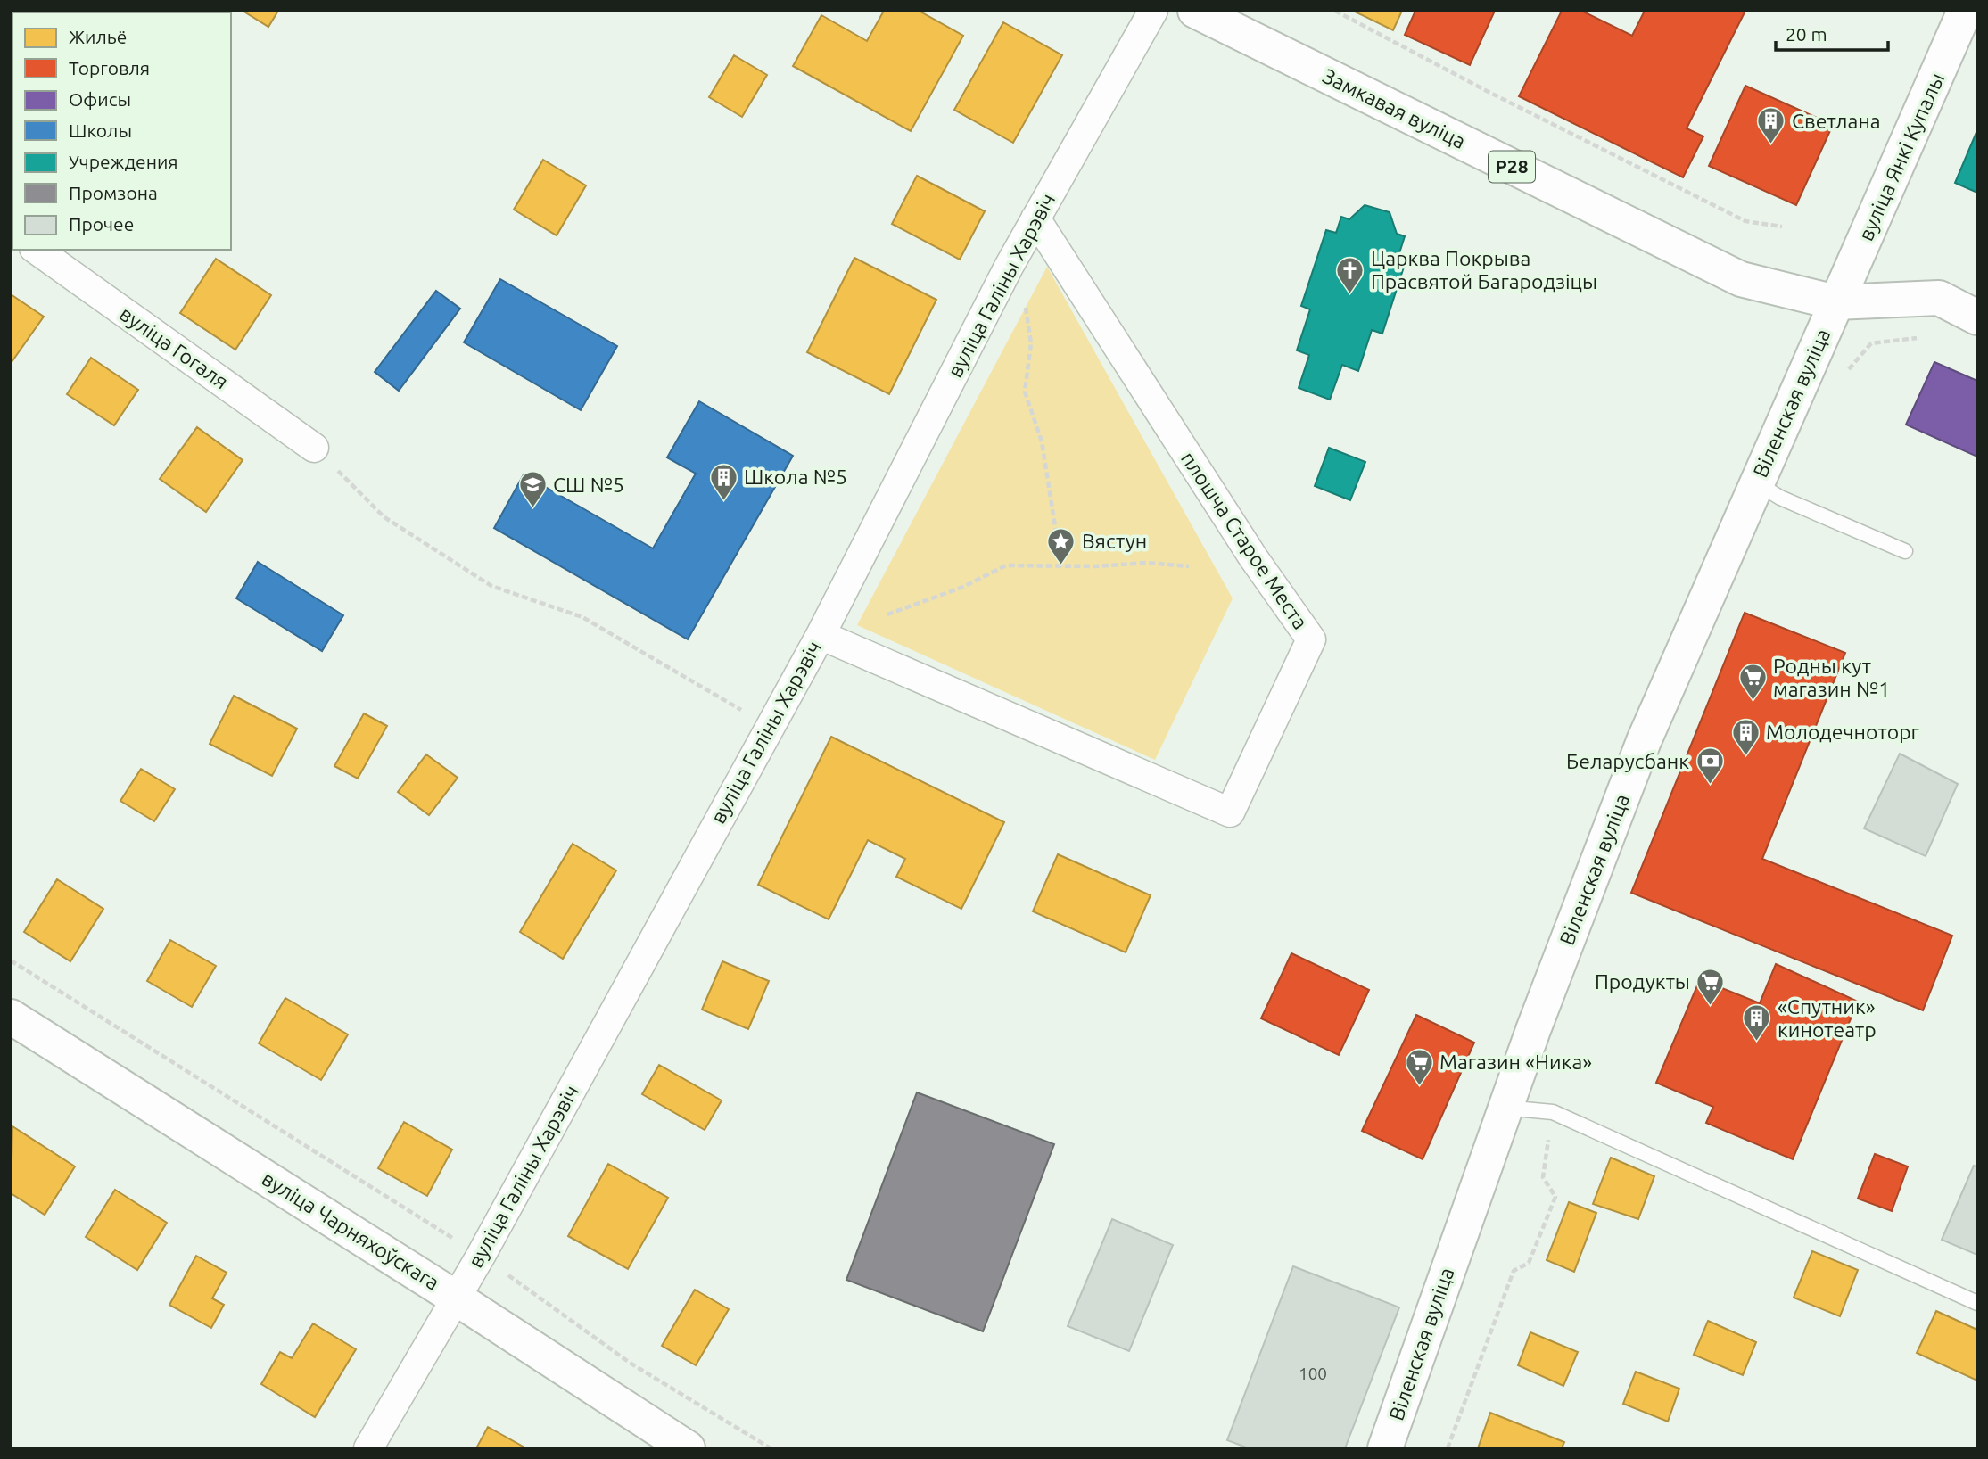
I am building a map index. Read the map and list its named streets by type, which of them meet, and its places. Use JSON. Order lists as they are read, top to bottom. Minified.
{"streets":{"main road":["Замкавая вуліца","вуліца Янкі Купалы","Р28","Віленская вуліца","вуліца Чарняхоўскага"],"street":["вуліца Галіны Харэвіч","вуліца Гогаля","плошча Старое Места"]},"crossings":[["Замкавая вуліца","вуліца Янкі Купалы"],["Замкавая вуліца","Віленская вуліца"],["вуліца Янкі Купалы","Віленская вуліца"],["вуліца Галіны Харэвіч","плошча Старое Места"],["вуліца Галіны Харэвіч","вуліца Чарняхоўскага"]],"places":{"building":["Светлана","Школа №5","Молодечноторг","«Спутник» кинотеатр"],"church":["Царква Покрыва Прасвятой Багародзіцы"],"school or university":["СШ №5"],"place":["Вястун"],"supermarket":["Родны кут магазин №1","Продукты","Магазин «Ника»"],"bank":["Беларусбанк"]},"house_numbers":["100"],"legend":["Жильё","Торговля","Офисы","Школы","Учреждения","Промзона","Прочее"],"scale_bar":"20 m"}
